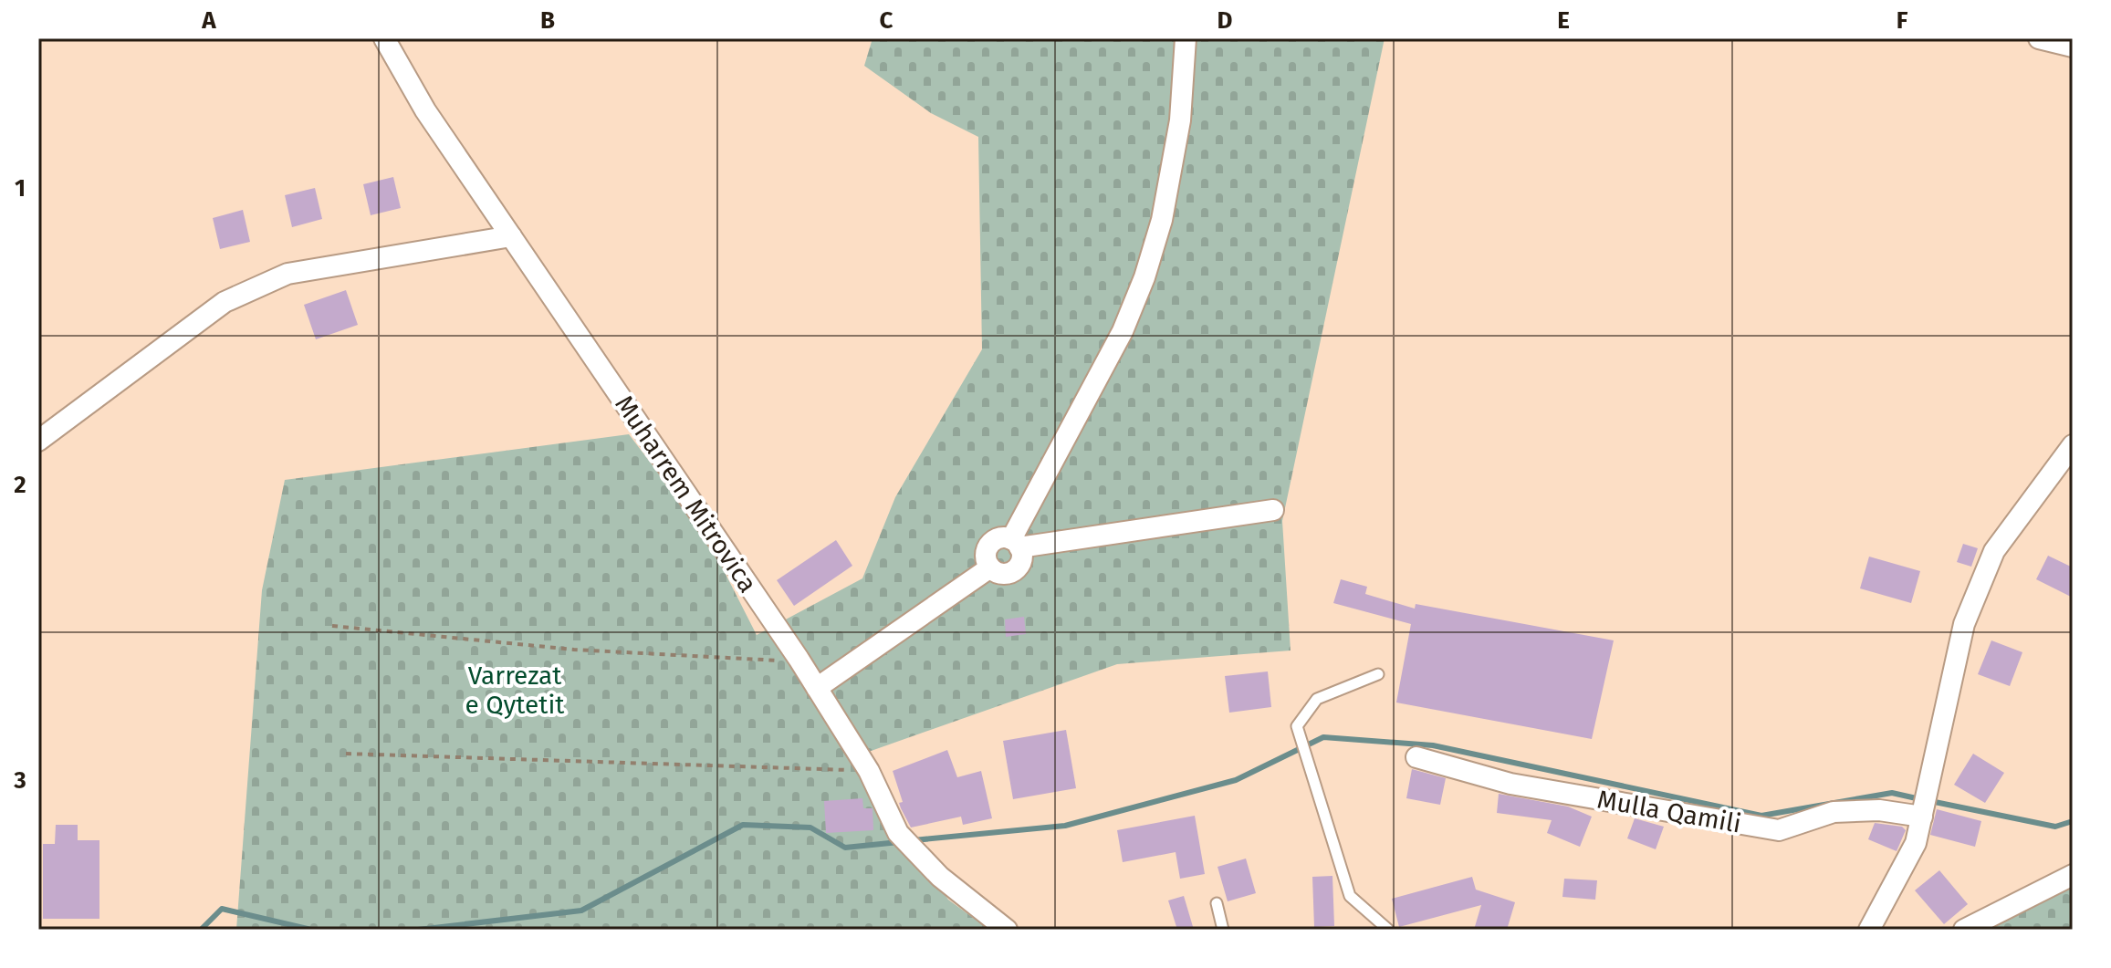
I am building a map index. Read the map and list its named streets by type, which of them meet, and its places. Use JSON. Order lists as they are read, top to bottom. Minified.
{"streets":{"street":["Muharrem Mitrovica","Mulla Qamili"]},"parks":["Varrezat e Qytetit"],"grid":{"columns":["A","B","C","D","E","F"],"rows":["1","2","3"]}}
